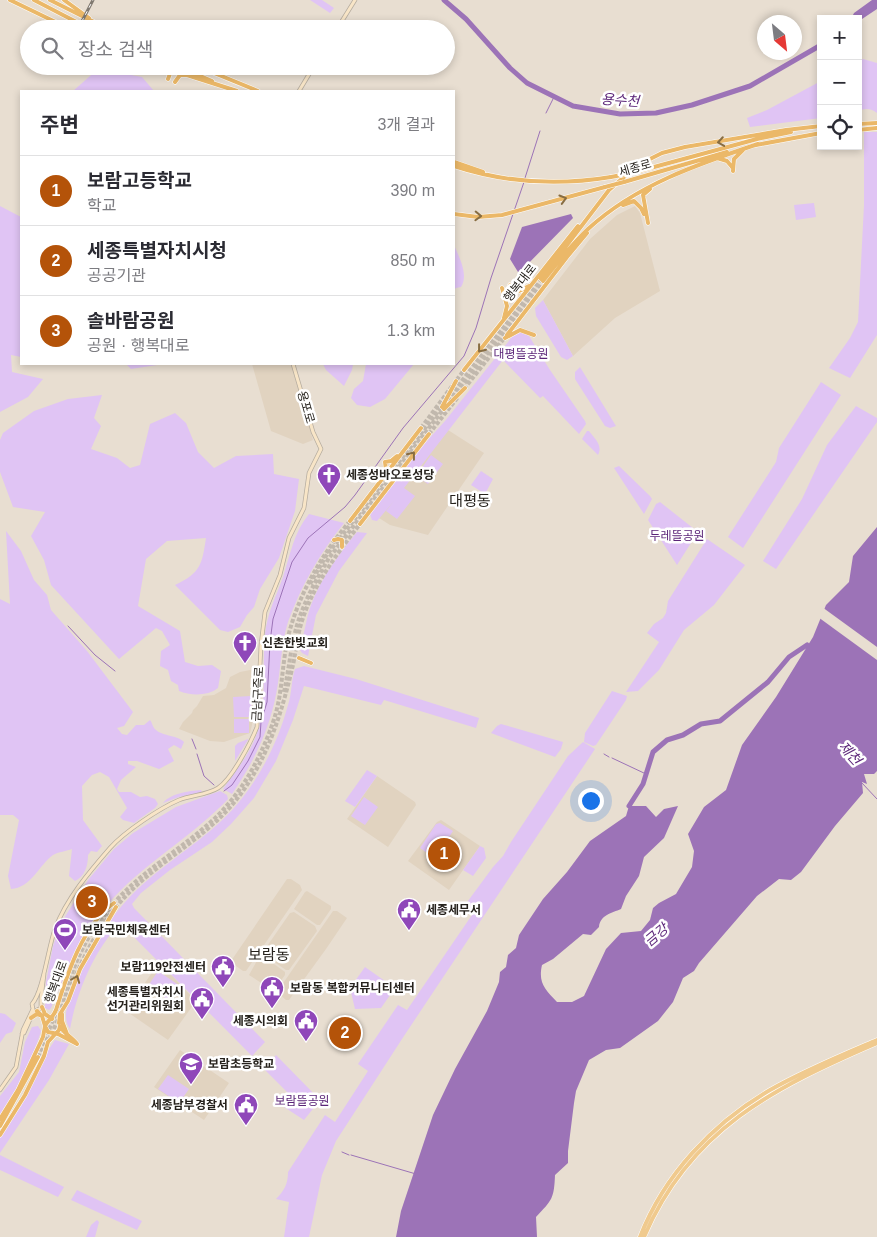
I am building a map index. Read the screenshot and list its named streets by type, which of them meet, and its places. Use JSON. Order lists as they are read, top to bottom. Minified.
{"streets":{"highway":["세종로","행복대로"],"main road":["용포로","금남구즉로"]},"crossings":[["세종로","행복대로"],["용포로","금남구즉로"]],"districts":["대평동","보람동"],"water":["용수천","제천","금강"],"parks":["대평뜰공원","두레뜰공원","보람뜰공원"],"places":{"church":["세종성바오로성당","신촌한빛교회"],"public building":["세종세무서","보람119안전센터","보람동 복합커뮤니티센터","세종특별자치시 선거관리위원회","세종시의회","세종남부경찰서"],"sports":["보람국민체육센터"],"school or university":["보람초등학교"]},"north":"bottom right","page":{"map_buttons":["+","−"],"search":"장소 검색","heading":["주변","3개 결과"],"list":[{"mark":"1","name":"보람고등학교","note":"학교","value":"390 m"},{"mark":"2","name":"세종특별자치시청","note":"공공기관","value":"850 m"},{"mark":"3","name":"솔바람공원","note":"공원 · 행복대로","value":"1.3 km"}],"pins":["1","3","2"]}}
